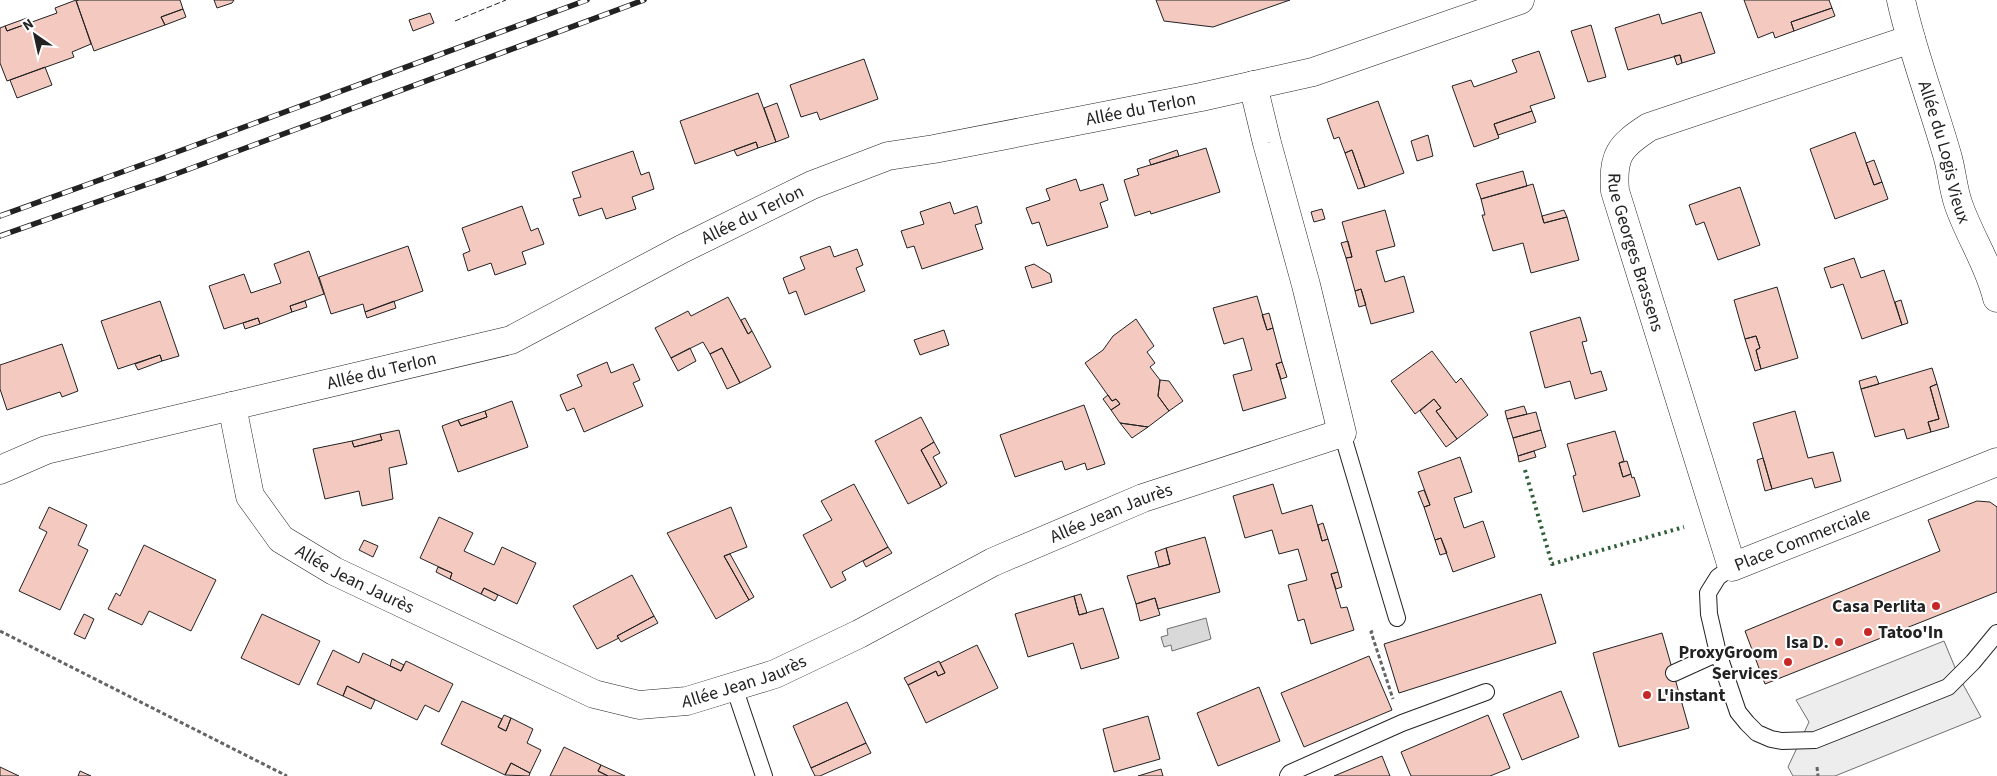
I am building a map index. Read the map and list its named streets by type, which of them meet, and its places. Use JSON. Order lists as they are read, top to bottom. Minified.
{"streets":{"street":["Allée du Terlon","Allée du Logis Vieux","Rue Georges Brassens","Allée Jean Jaurès","Place Commerciale"]},"crossings":[["Allée du Terlon","Allée Jean Jaurès"],["Allée du Logis Vieux","Rue Georges Brassens"],["Rue Georges Brassens","Place Commerciale"]],"places":["Casa Perlita","Tatoo'In","Isa D.","ProxyGroom Services","L'instant"],"north":"top left"}
